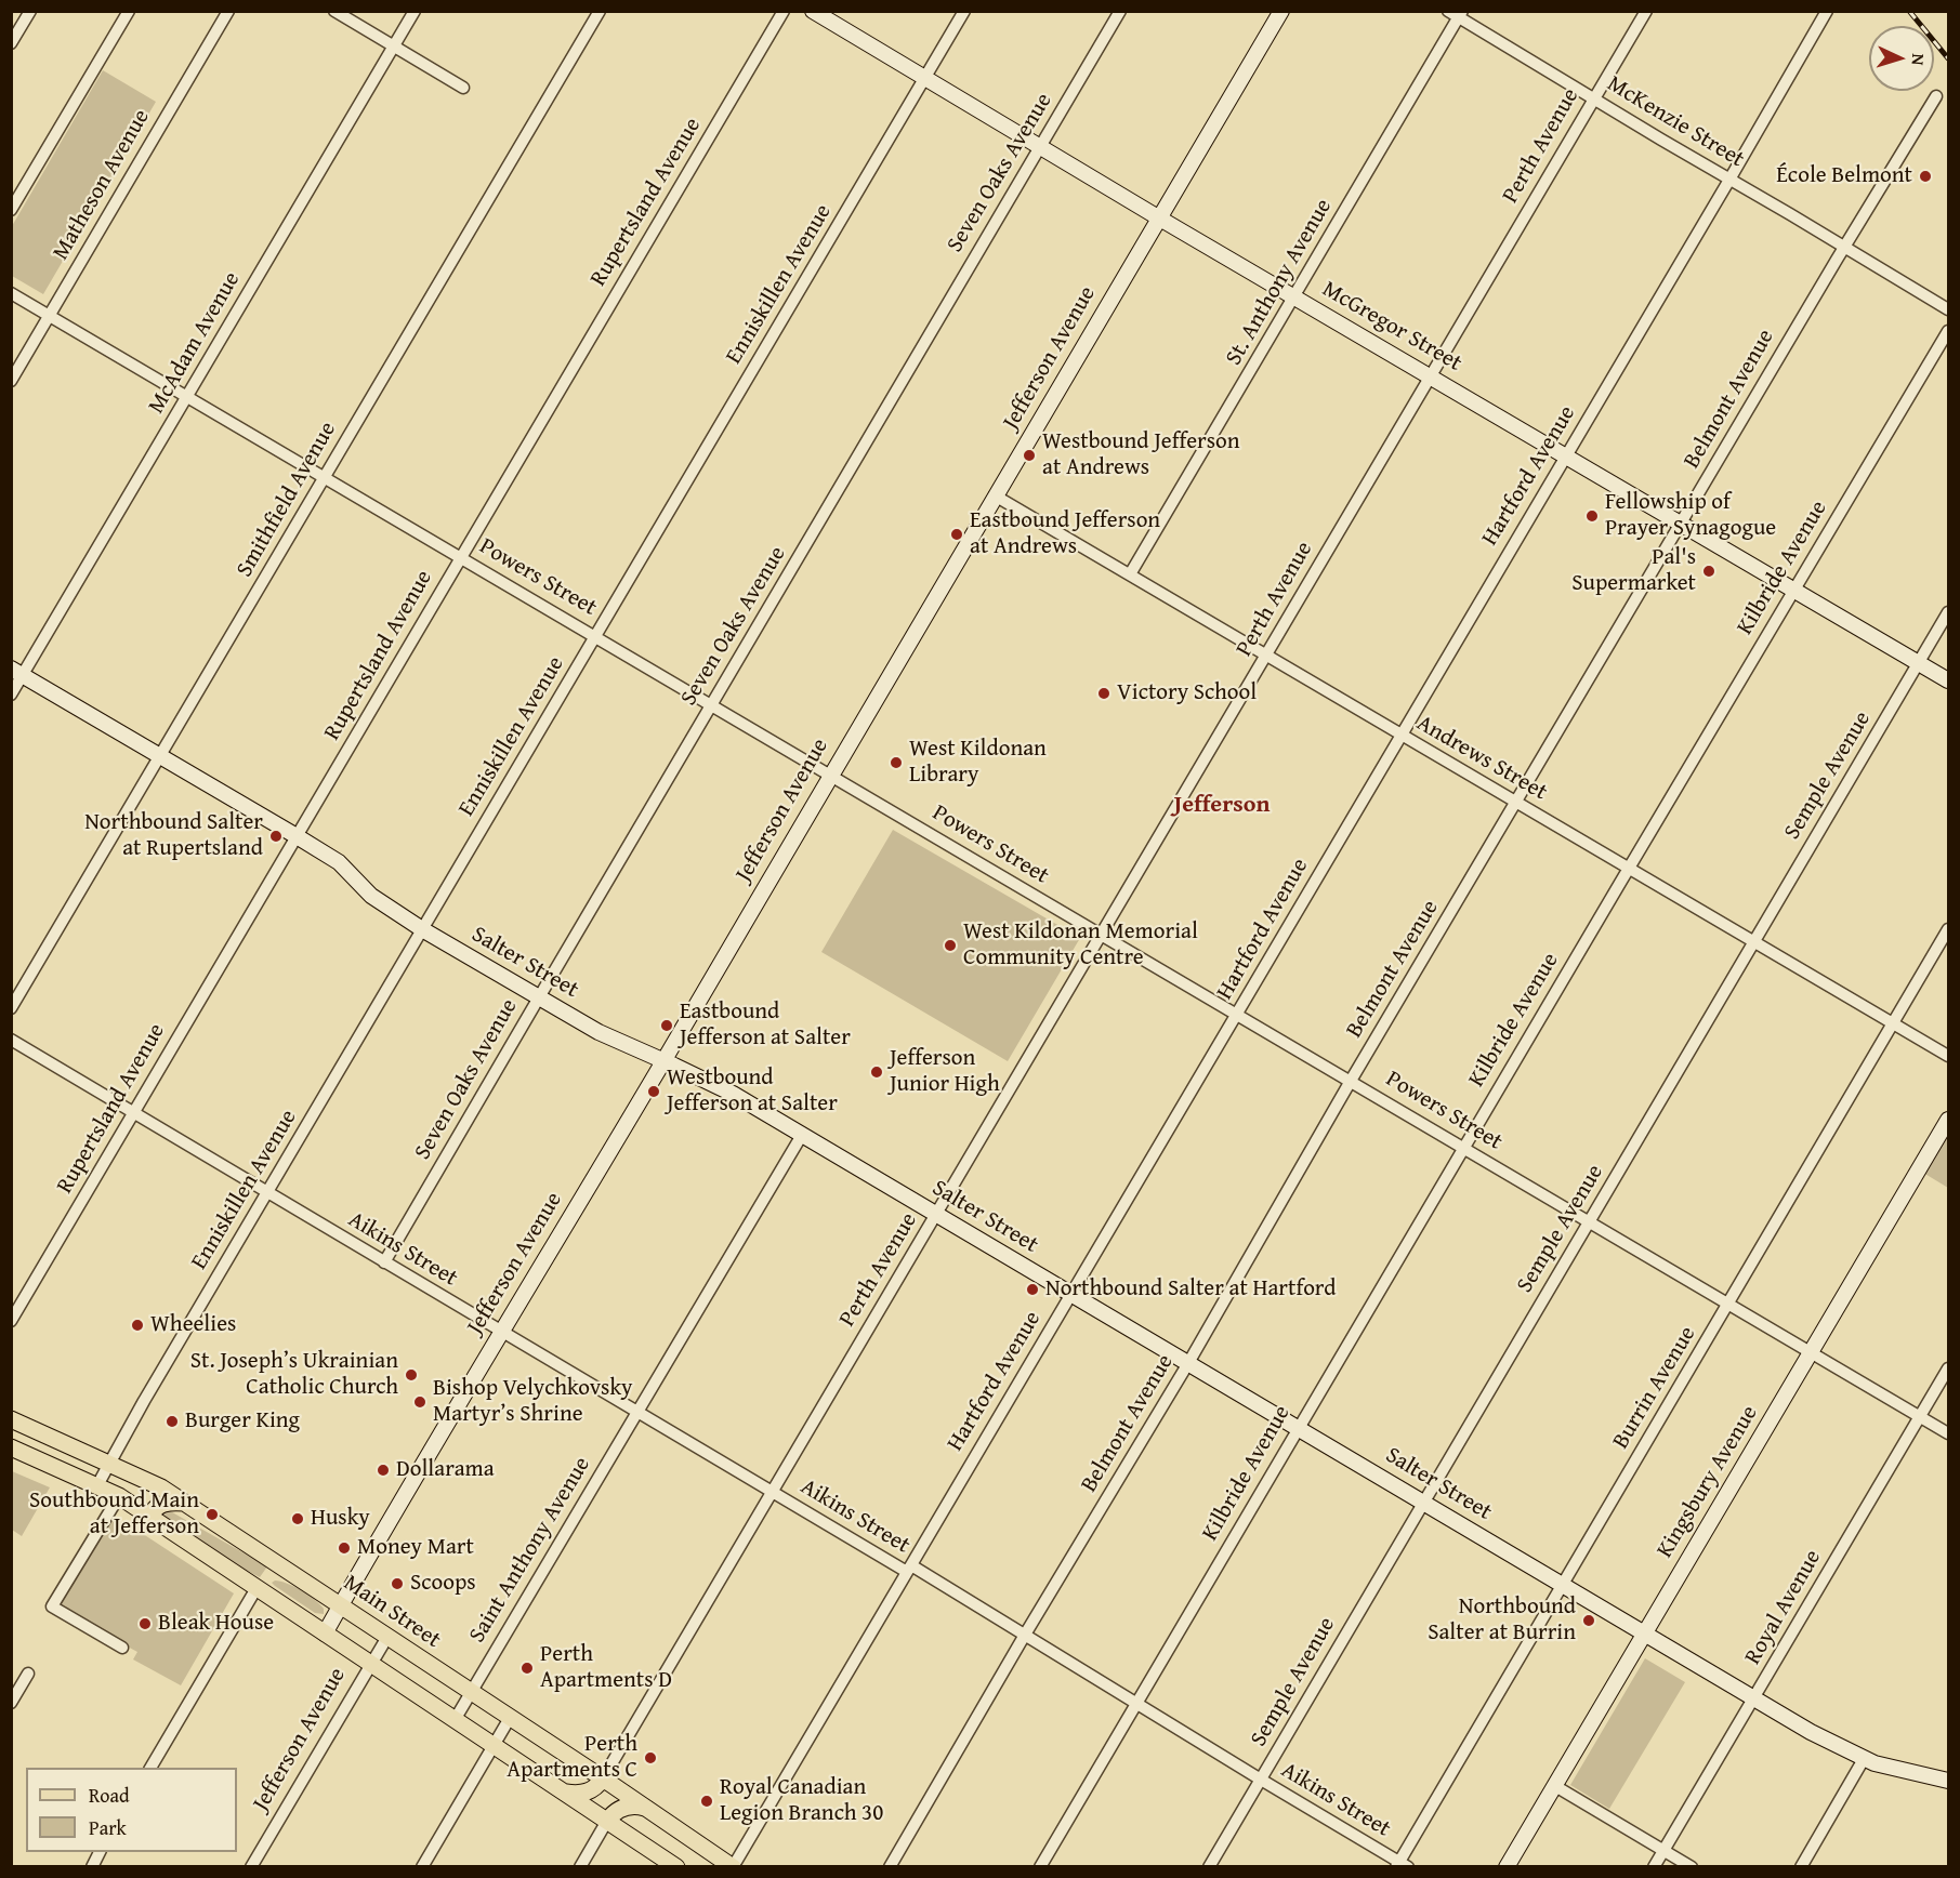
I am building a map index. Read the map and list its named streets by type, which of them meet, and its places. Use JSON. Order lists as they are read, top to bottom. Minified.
{"streets":{"main road":["McGregor Street","Jefferson Avenue","Salter Street","Kingsbury Avenue","Main Street"],"street":["McKenzie Street","Perth Avenue","Seven Oaks Avenue","Matheson Avenue","Rupertsland Avenue","St. Anthony Avenue","Enniskillen Avenue","McAdam Avenue","Belmont Avenue","Hartford Avenue","Smithfield Avenue","Kilbride Avenue","Powers Street","Andrews Street","Semple Avenue","Aikins Street","Burrin Avenue","Saint Anthony Avenue","Royal Avenue"]},"crossings":[["McKenzie Street","Perth Avenue"],["McKenzie Street","St. Anthony Avenue"],["McKenzie Street","Belmont Avenue"],["McKenzie Street","Hartford Avenue"],["Perth Avenue","McGregor Street"],["Perth Avenue","Powers Street"],["Perth Avenue","Andrews Street"],["Perth Avenue","Salter Street"],["Perth Avenue","Aikins Street"],["Perth Avenue","Main Street"],["Seven Oaks Avenue","McGregor Street"],["Seven Oaks Avenue","Powers Street"],["Seven Oaks Avenue","Salter Street"],["Seven Oaks Avenue","Aikins Street"],["Matheson Avenue","Powers Street"],["Rupertsland Avenue","Powers Street"],["Rupertsland Avenue","Salter Street"],["Rupertsland Avenue","Aikins Street"],["St. Anthony Avenue","McGregor Street"],["St. Anthony Avenue","Andrews Street"],["Enniskillen Avenue","McGregor Street"],["Enniskillen Avenue","Powers Street"],["Enniskillen Avenue","Salter Street"],["Enniskillen Avenue","Aikins Street"],["Enniskillen Avenue","Main Street"],["McGregor Street","Jefferson Avenue"],["McGregor Street","Belmont Avenue"],["McGregor Street","Hartford Avenue"],["McGregor Street","Kilbride Avenue"],["McGregor Street","Semple Avenue"],["McAdam Avenue","Powers Street"],["McAdam Avenue","Salter Street"],["Jefferson Avenue","Powers Street"],["Jefferson Avenue","Andrews Street"],["Jefferson Avenue","Salter Street"],["Jefferson Avenue","Aikins Street"],["Jefferson Avenue","Main Street"],["Belmont Avenue","Powers Street"],["Belmont Avenue","Andrews Street"],["Belmont Avenue","Salter Street"],["Belmont Avenue","Aikins Street"],["Hartford Avenue","Powers Street"],["Hartford Avenue","Andrews Street"],["Hartford Avenue","Salter Street"],["Hartford Avenue","Aikins Street"],["Hartford Avenue","Main Street"],["Smithfield Avenue","Powers Street"],["Smithfield Avenue","Salter Street"],["Kilbride Avenue","Powers Street"],["Kilbride Avenue","Andrews Street"],["Kilbride Avenue","Salter Street"],["Kilbride Avenue","Aikins Street"],["Powers Street","Semple Avenue"],["Powers Street","Burrin Avenue"],["Powers Street","Kingsbury Avenue"],["Powers Street","Royal Avenue"],["Andrews Street","Semple Avenue"],["Andrews Street","Burrin Avenue"],["Semple Avenue","Salter Street"],["Semple Avenue","Aikins Street"],["Salter Street","Burrin Avenue"],["Salter Street","Kingsbury Avenue"],["Salter Street","Saint Anthony Avenue"],["Salter Street","Royal Avenue"],["Aikins Street","Burrin Avenue"],["Aikins Street","Saint Anthony Avenue"],["Saint Anthony Avenue","Main Street"]],"districts":["Jefferson"],"places":["École Belmont","Westbound Jefferson at Andrews","Fellowship of Prayer Synagogue","Eastbound Jefferson at Andrews","Pal's Supermarket","Victory School","West Kildonan Library","Northbound Salter at Rupertsland","West Kildonan Memorial Community Centre","Eastbound Jefferson at Salter","Jefferson Junior High","Westbound Jefferson at Salter","Northbound Salter at Hartford","Wheelies","St. Joseph’s Ukrainian Catholic Church","Bishop Velychkovsky Martyr’s Shrine","Burger King","Dollarama","Southbound Main at Jefferson","Husky","Money Mart","Scoops","Northbound Salter at Burrin","Bleak House","Perth Apartments D","Perth Apartments C","Royal Canadian Legion Branch 30"],"legend":["Road","Park"],"north":"right"}
